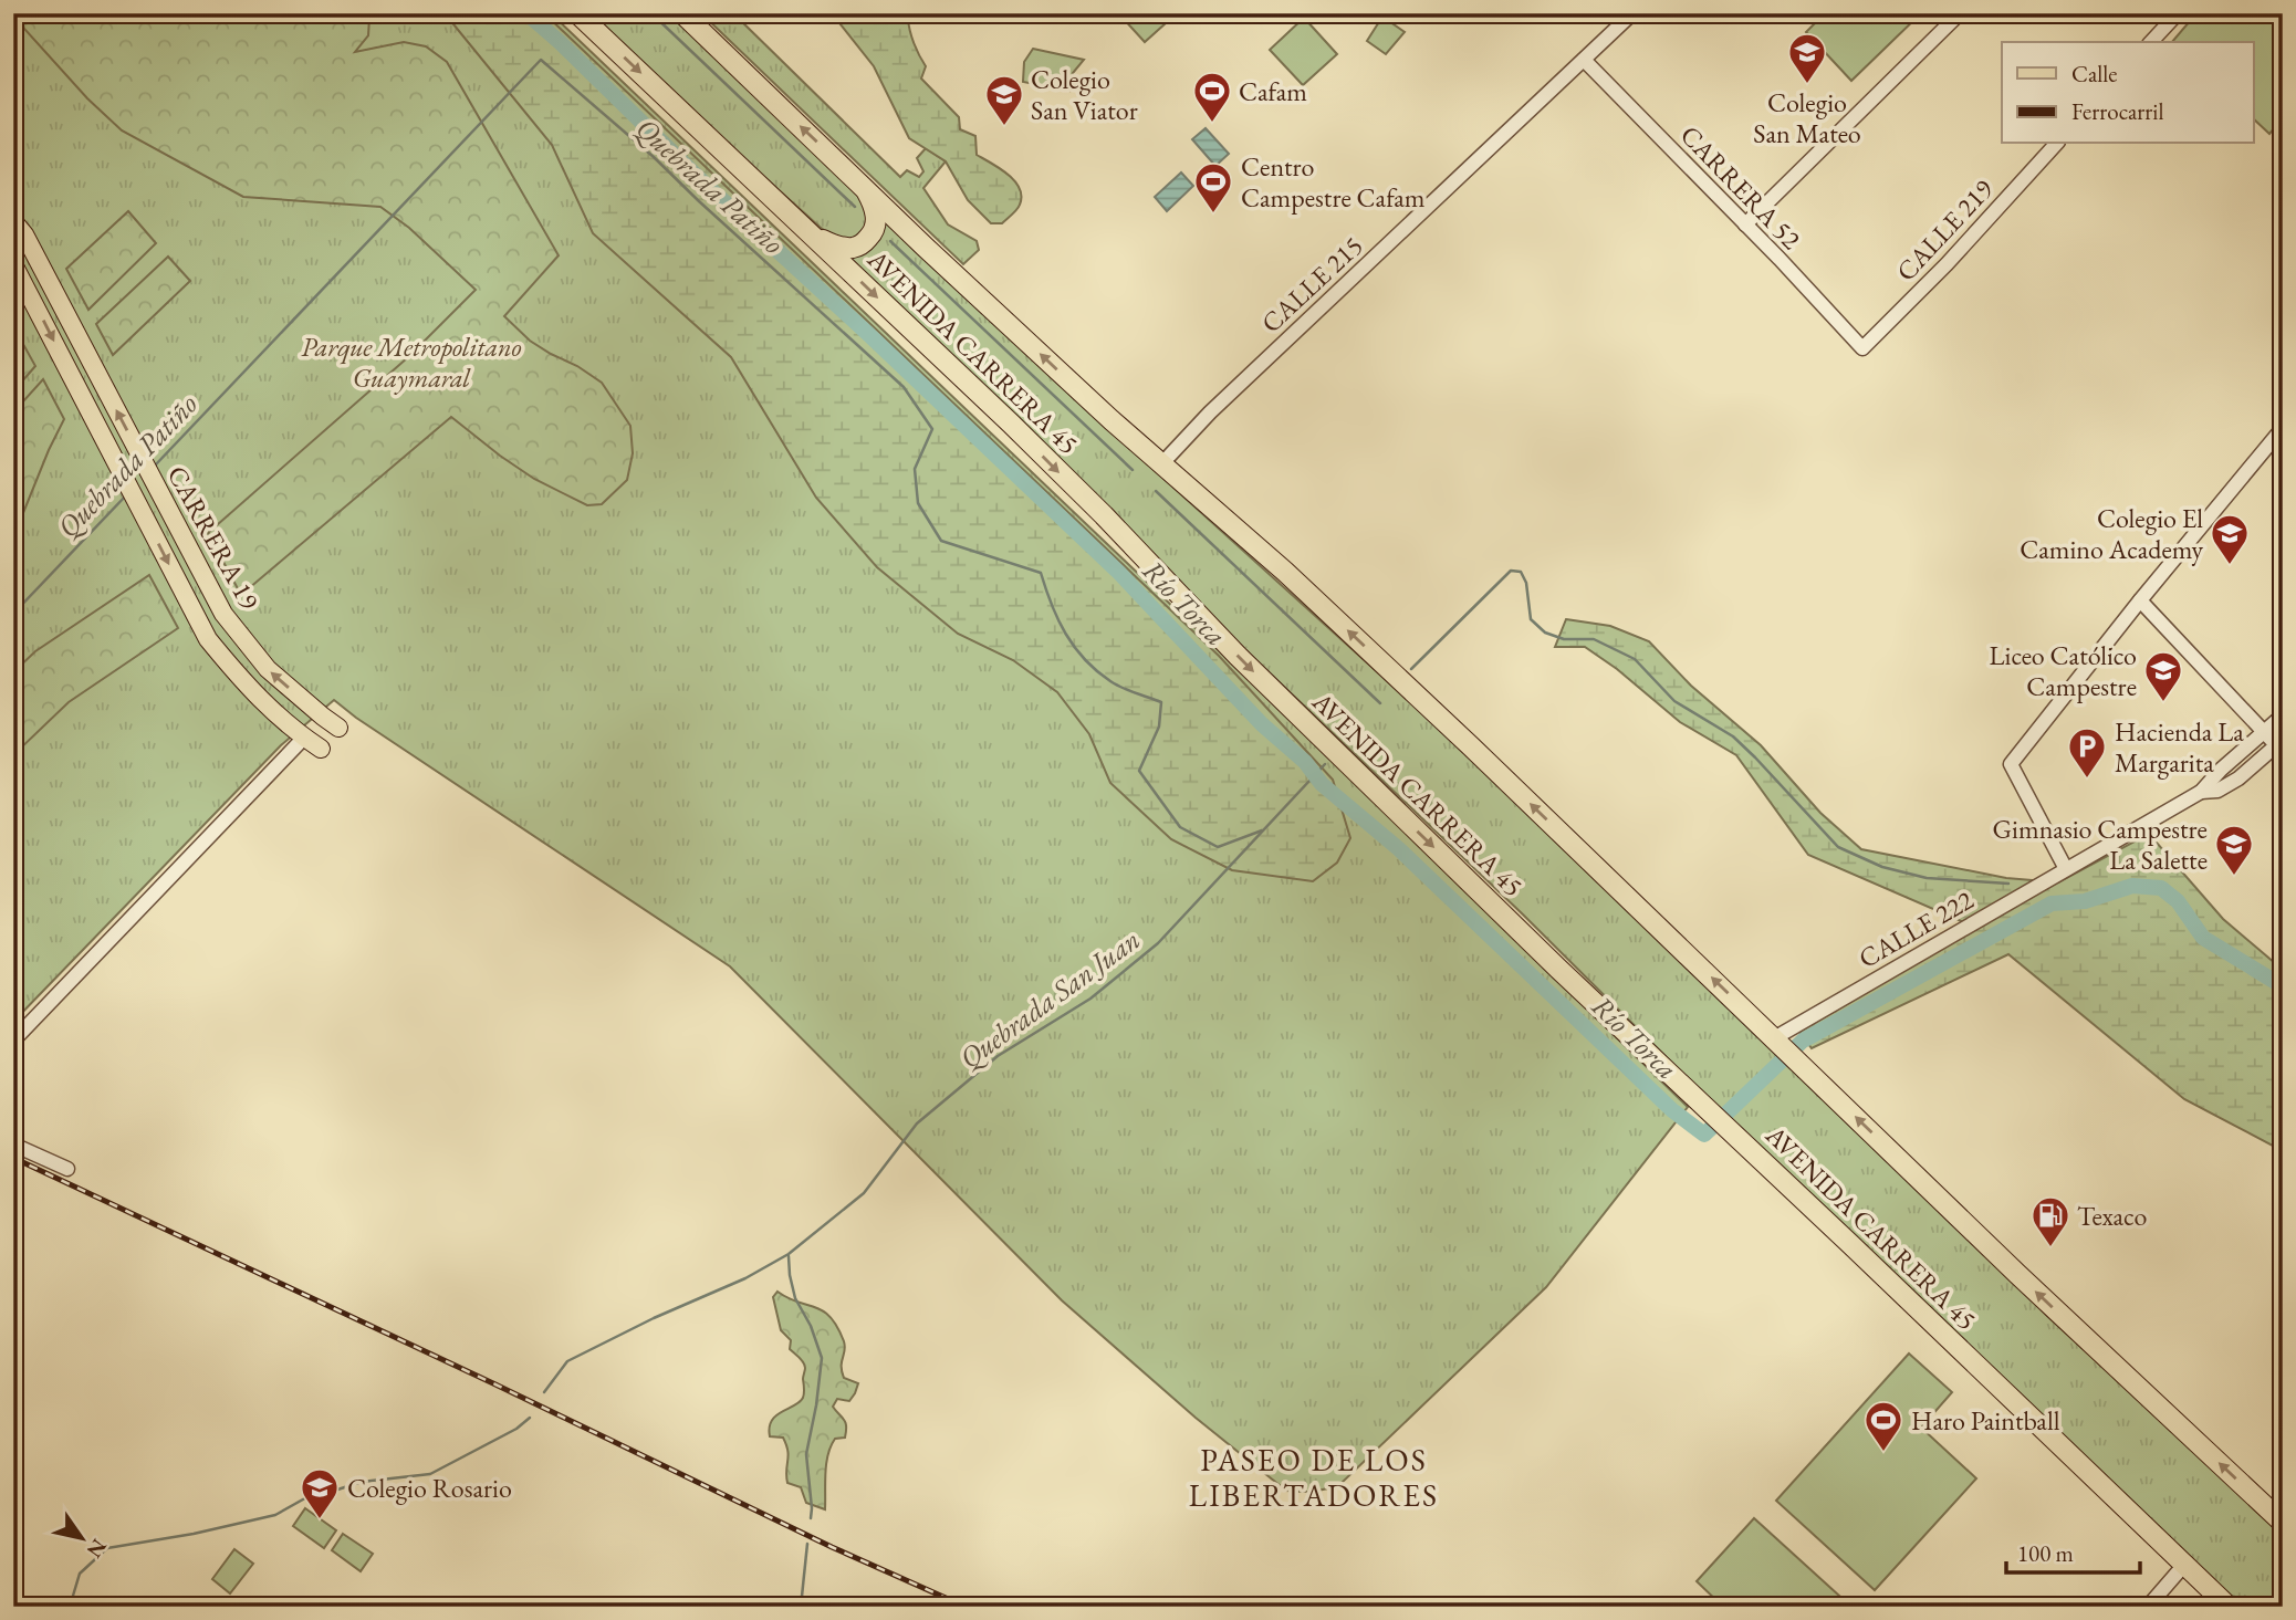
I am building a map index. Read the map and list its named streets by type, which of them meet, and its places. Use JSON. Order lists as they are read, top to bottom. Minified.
{"streets":{"highway":["AVENIDA CARRERA 45"],"main road":["CARRERA 19"],"street":["CARRERA 52","CALLE 219","CALLE 215","CALLE 222"]},"crossings":[["CARRERA 52","CALLE 219"],["CARRERA 52","CALLE 215"],["CALLE 215","AVENIDA CARRERA 45"],["AVENIDA CARRERA 45","CALLE 222"]],"districts":["PASEO DE LOS LIBERTADORES"],"water":["Quebrada Patiño","Río Torca","Quebrada San Juan"],"parks":["Parque Metropolitano Guaymaral"],"places":{"school or university":["Colegio San Mateo","Colegio San Viator","Colegio El Camino Academy","Liceo Católico Campestre","Gimnasio Campestre La Salette","Colegio Rosario"],"sports":["Cafam","Centro Campestre Cafam","Haro Paintball"],"parking":["Hacienda La Margarita"],"fuel station":["Texaco"]},"legend":["Calle","Ferrocarril"],"scale_bar":"100 m","north":"bottom right"}
